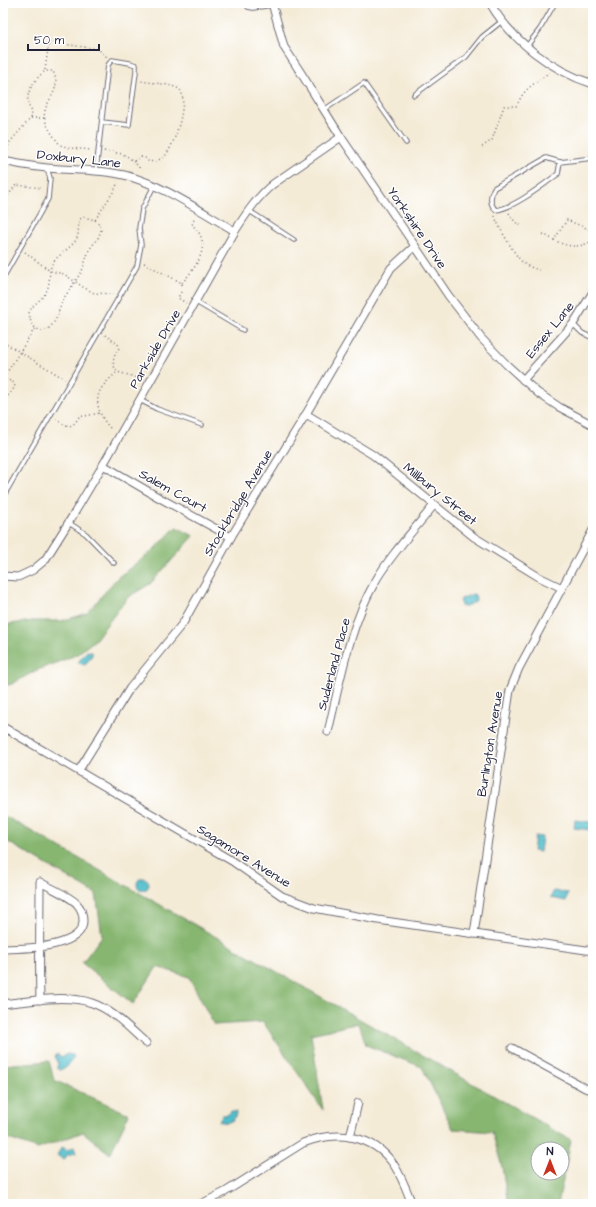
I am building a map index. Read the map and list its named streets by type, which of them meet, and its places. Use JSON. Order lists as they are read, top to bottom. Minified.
{"streets":{"street":["Doxbury Lane","Yorkshire Drive","Essex Lane","Parkside Drive","Salem Court","Millbury Street","Stockbridge Avenue","Suderland Place","Burlington Avenue","Sagamore Avenue"]},"crossings":[["Doxbury Lane","Parkside Drive"],["Yorkshire Drive","Essex Lane"],["Yorkshire Drive","Parkside Drive"],["Yorkshire Drive","Stockbridge Avenue"],["Parkside Drive","Salem Court"],["Salem Court","Stockbridge Avenue"],["Millbury Street","Stockbridge Avenue"],["Millbury Street","Suderland Place"],["Millbury Street","Burlington Avenue"],["Stockbridge Avenue","Sagamore Avenue"],["Burlington Avenue","Sagamore Avenue"]],"scale_bar":"50 m","north":"top"}
